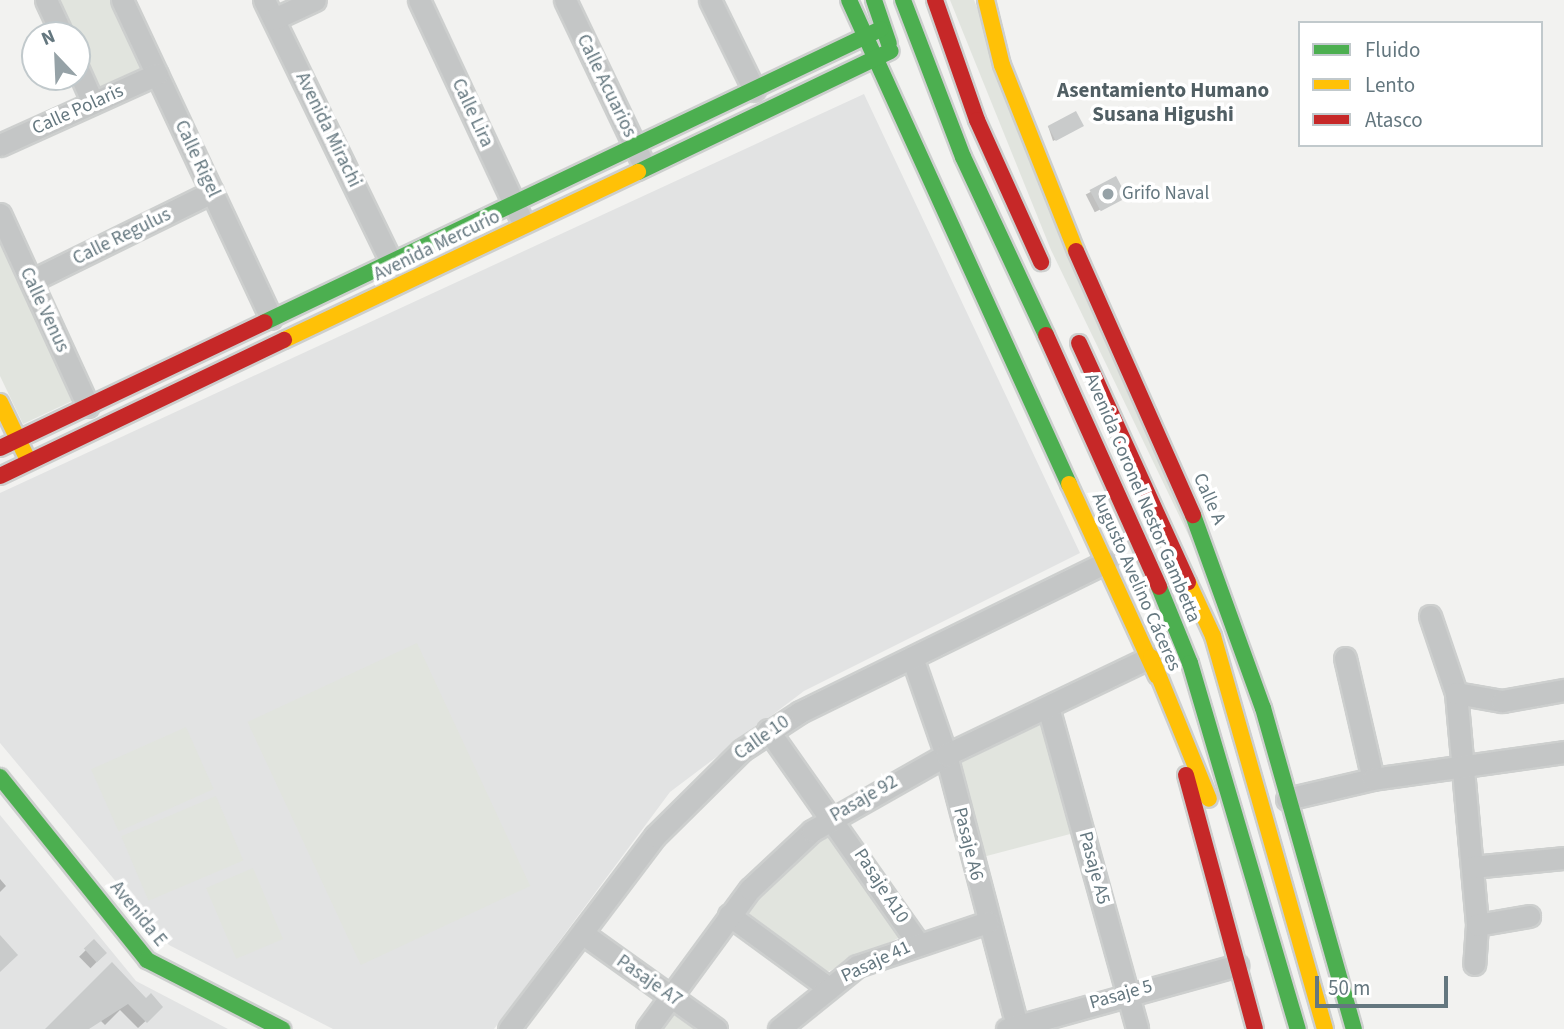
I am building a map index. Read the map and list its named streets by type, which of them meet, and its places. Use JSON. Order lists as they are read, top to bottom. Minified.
{"streets":{"main road":["Avenida Mercurio","Avenida Coronel Nestor Gambetta","Calle A","Augusto Avelino Cáceres","Avenida E"],"street":["Calle Acuarios","Calle Polaris","Calle Lira","Avenida Mirachi","Calle Rigel","Calle Regulus","Calle Venus","Calle 10","Pasaje 92","Pasaje A6","Pasaje A5","Pasaje A10","Pasaje 41","Pasaje A7","Pasaje 5"]},"crossings":[["Calle Acuarios","Avenida Mercurio"],["Calle Polaris","Calle Rigel"],["Calle Lira","Avenida Mercurio"],["Avenida Mirachi","Avenida Mercurio"],["Calle Rigel","Calle Regulus"],["Calle Rigel","Avenida Mercurio"],["Calle Regulus","Calle Venus"],["Avenida Mercurio","Calle Venus"],["Avenida Mercurio","Augusto Avelino Cáceres"],["Augusto Avelino Cáceres","Calle 10"],["Augusto Avelino Cáceres","Pasaje 92"],["Augusto Avelino Cáceres","Pasaje 5"],["Calle 10","Pasaje A6"],["Calle 10","Pasaje A10"],["Calle 10","Pasaje A7"],["Pasaje 92","Pasaje A6"],["Pasaje 92","Pasaje A5"],["Pasaje 92","Pasaje A10"],["Pasaje 92","Pasaje A7"],["Pasaje A6","Pasaje 41"],["Pasaje A6","Pasaje 5"],["Pasaje A5","Pasaje 5"],["Pasaje A10","Pasaje 41"]],"districts":["Asentamiento Humano Susana Higushi"],"places":["Grifo Naval"],"legend":["Fluido","Lento","Atasco"],"scale_bar":"50 m","north":"top left"}
